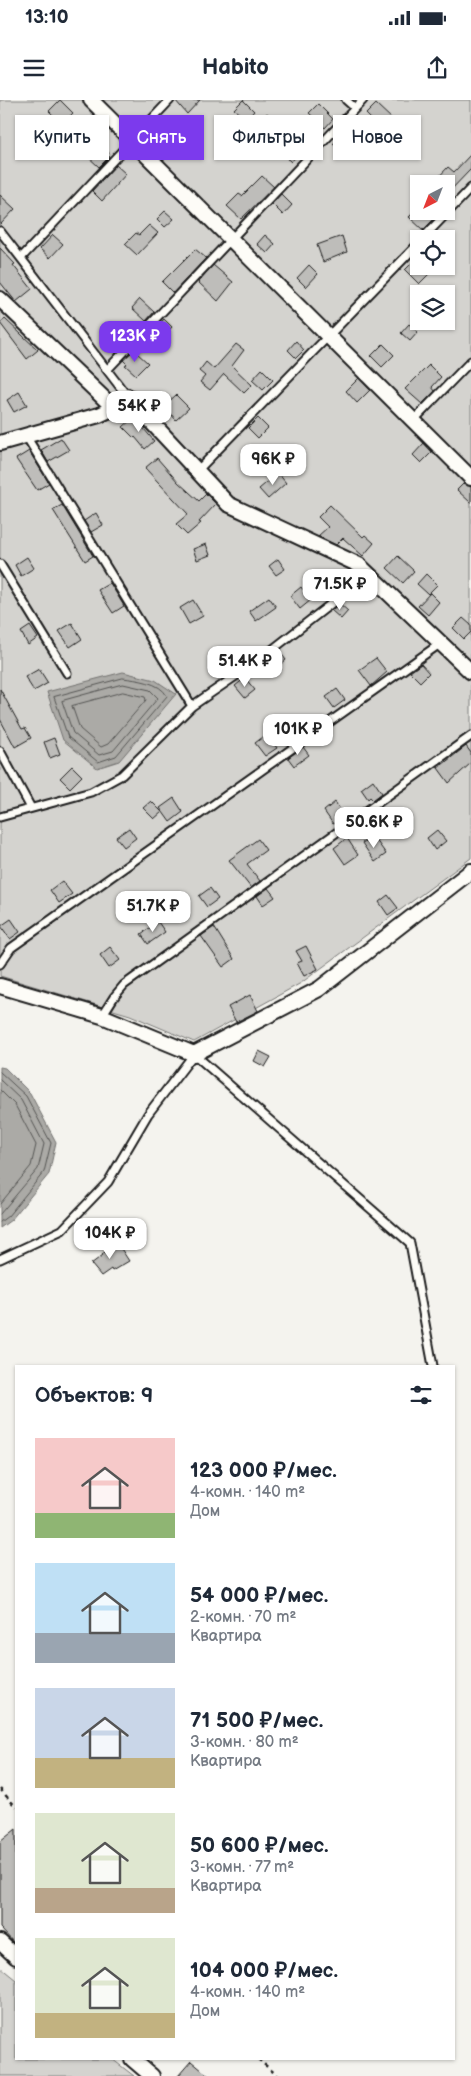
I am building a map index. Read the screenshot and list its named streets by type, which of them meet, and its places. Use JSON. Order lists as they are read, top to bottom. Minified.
{"north":"bottom left","page":{"status":"13:10","header":"Habito","chip":["Купить","Снять","Фильтры","Новое"],"price":["123K ₽","54K ₽","96K ₽","71.5K ₽","51.4K ₽","101K ₽","50.6K ₽","51.7K ₽","104K ₽"],"heading":"Объектов: 9","list":[{"name":"123 000 ₽/мес.","note":"4-комн. · 140 m² · Дом"},{"name":"54 000 ₽/мес.","note":"2-комн. · 70 m² · Квартира"},{"name":"71 500 ₽/мес.","note":"3-комн. · 80 m² · Квартира"},{"name":"50 600 ₽/мес.","note":"3-комн. · 77 m² · Квартира"},{"name":"104 000 ₽/мес.","note":"4-комн. · 140 m² · Дом"}]}}
